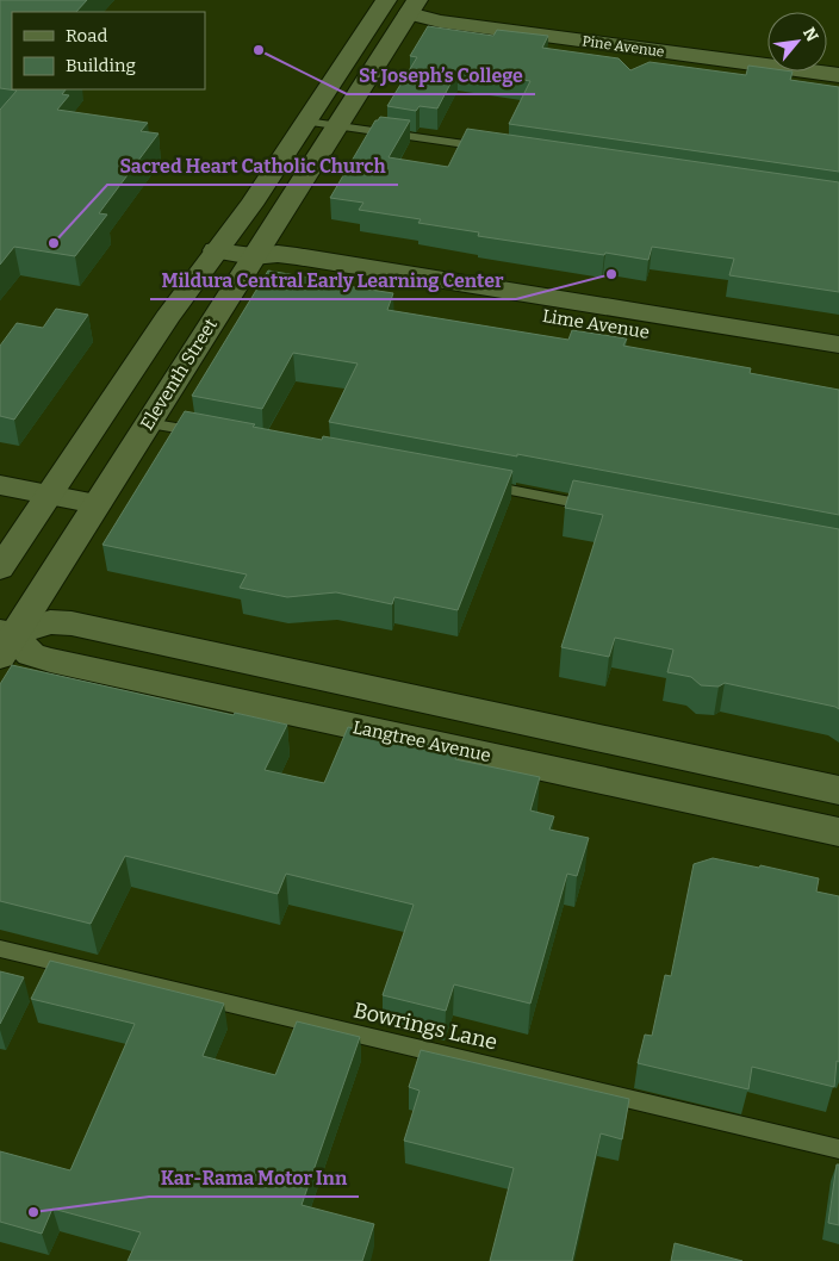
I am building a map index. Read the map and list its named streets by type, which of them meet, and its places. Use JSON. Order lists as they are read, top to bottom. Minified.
{"streets":{"street":["Pine Avenue","Lime Avenue","Eleventh Street","Langtree Avenue"],"lane":["Bowrings Lane"]},"crossings":[["Pine Avenue","Eleventh Street"],["Lime Avenue","Eleventh Street"],["Eleventh Street","Langtree Avenue"]],"places":["St Joseph’s College","Sacred Heart Catholic Church","Mildura Central Early Learning Center","Kar-Rama Motor Inn"],"legend":["Road","Building"],"north":"top right"}
